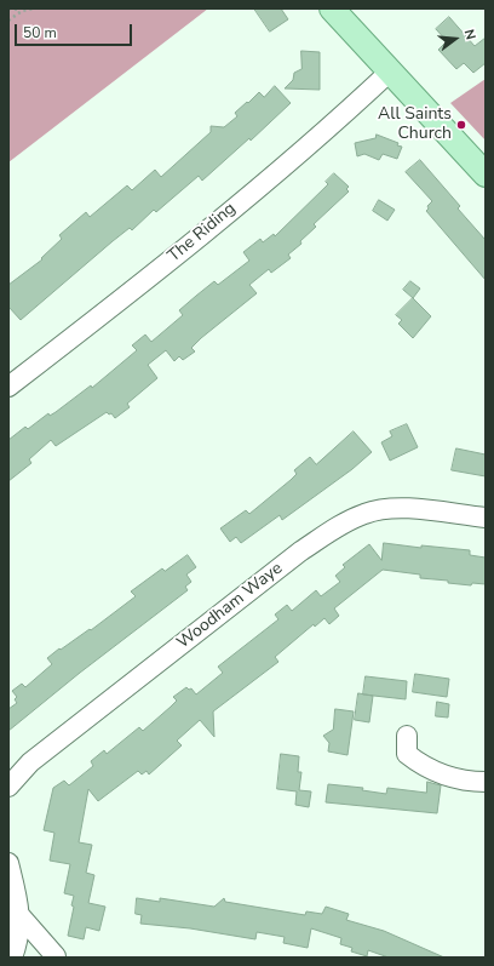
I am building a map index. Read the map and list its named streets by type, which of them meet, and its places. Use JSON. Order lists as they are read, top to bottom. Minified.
{"streets":{"street":["The Riding","Woodham Waye"]},"places":["All Saints Church"],"scale_bar":"50 m","north":"right"}
